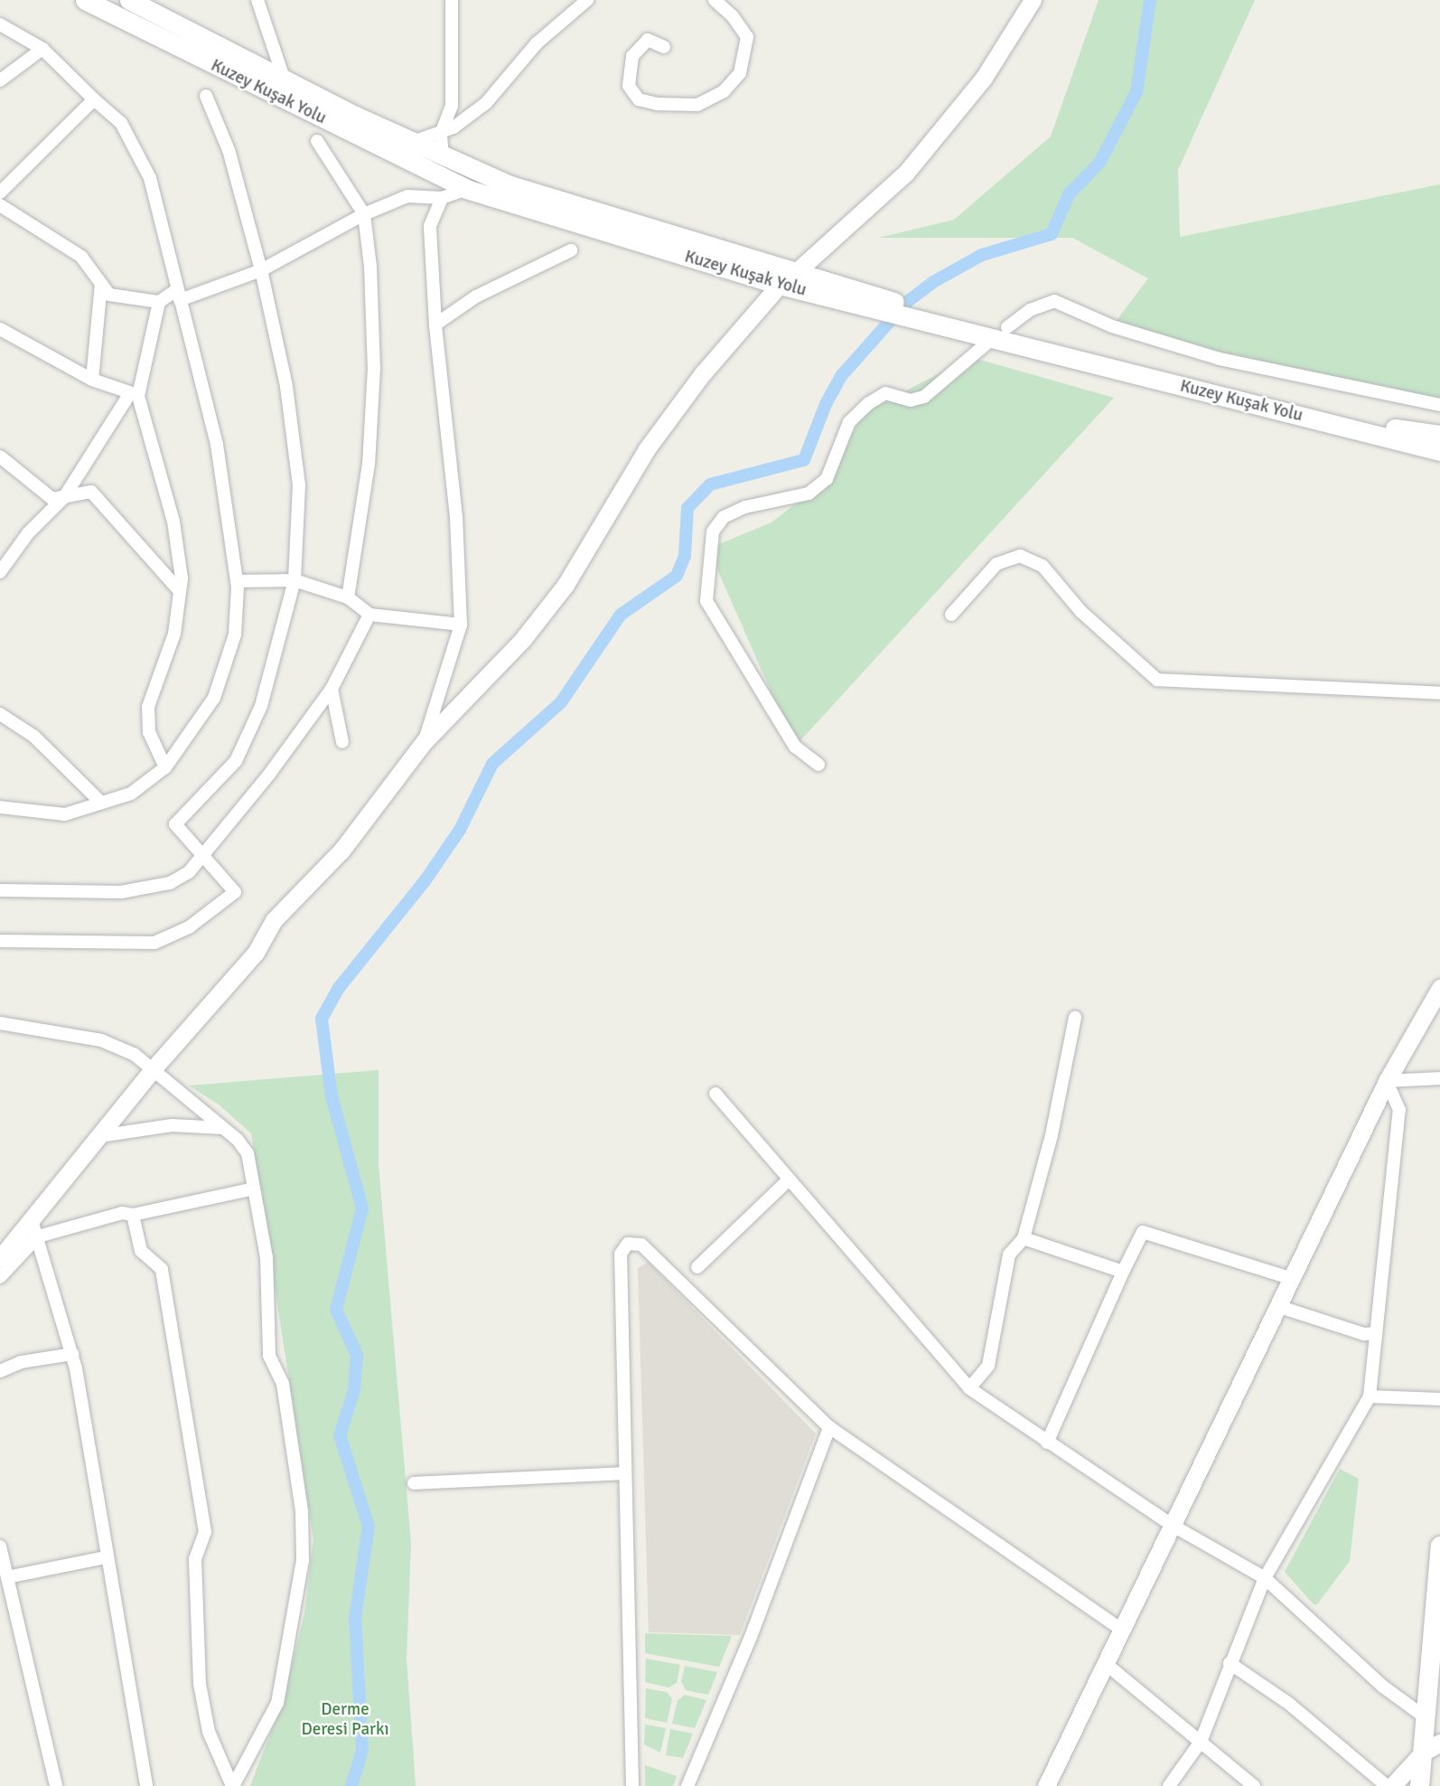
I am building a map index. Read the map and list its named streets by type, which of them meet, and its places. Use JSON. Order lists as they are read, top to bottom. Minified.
{"streets":{"main road":["Kuzey Kuşak Yolu"]},"parks":["Derme Deresi Parkı"]}
